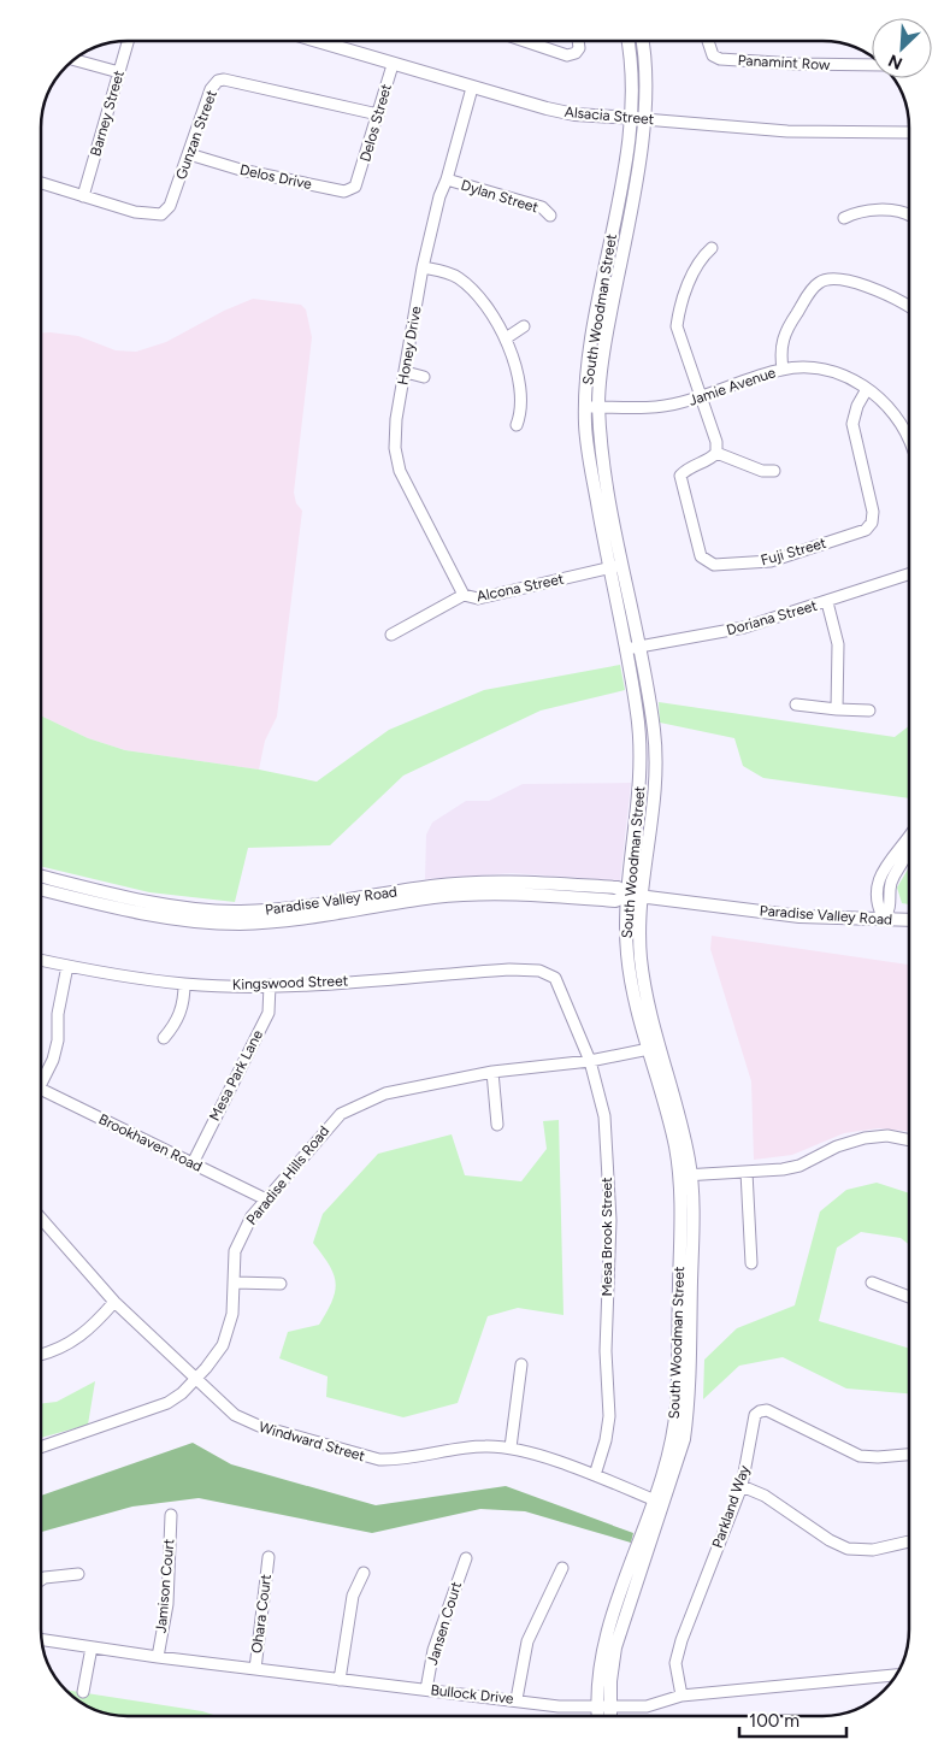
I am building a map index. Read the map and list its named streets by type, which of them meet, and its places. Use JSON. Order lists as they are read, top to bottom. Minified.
{"streets":{"main road":["Alsacia Street","South Woodman Street","Paradise Valley Road"],"street":["Panamint Row","Barney Street","Delos Street","Gunzan Street","Delos Drive","Dylan Street","Honey Drive","Jamie Avenue","Fuji Street","Alcona Street","Doriana Street","Kingswood Street","Mesa Park Lane","Brookhaven Road","Paradise Hills Road","Mesa Brook Street","Windward Street","Parkland Way","Jamison Court","Ohara Court","Jansen Court","Bullock Drive"]},"crossings":[["Barney Street","Gunzan Street"],["Alsacia Street","Delos Street"],["Alsacia Street","South Woodman Street"],["Alsacia Street","Honey Drive"],["Delos Street","Gunzan Street"],["Delos Street","Delos Drive"],["Gunzan Street","Delos Drive"],["Dylan Street","Honey Drive"],["South Woodman Street","Jamie Avenue"],["South Woodman Street","Alcona Street"],["South Woodman Street","Doriana Street"],["South Woodman Street","Paradise Valley Road"],["South Woodman Street","Paradise Hills Road"],["South Woodman Street","Windward Street"],["South Woodman Street","Bullock Drive"],["Honey Drive","Alcona Street"],["Jamie Avenue","Fuji Street"],["Kingswood Street","Mesa Park Lane"],["Kingswood Street","Mesa Brook Street"],["Mesa Park Lane","Brookhaven Road"],["Brookhaven Road","Paradise Hills Road"],["Paradise Hills Road","Mesa Brook Street"],["Paradise Hills Road","Windward Street"],["Mesa Brook Street","Windward Street"],["Parkland Way","Bullock Drive"],["Jamison Court","Bullock Drive"],["Ohara Court","Bullock Drive"],["Jansen Court","Bullock Drive"]],"scale_bar":"100 m","north":"bottom left"}
